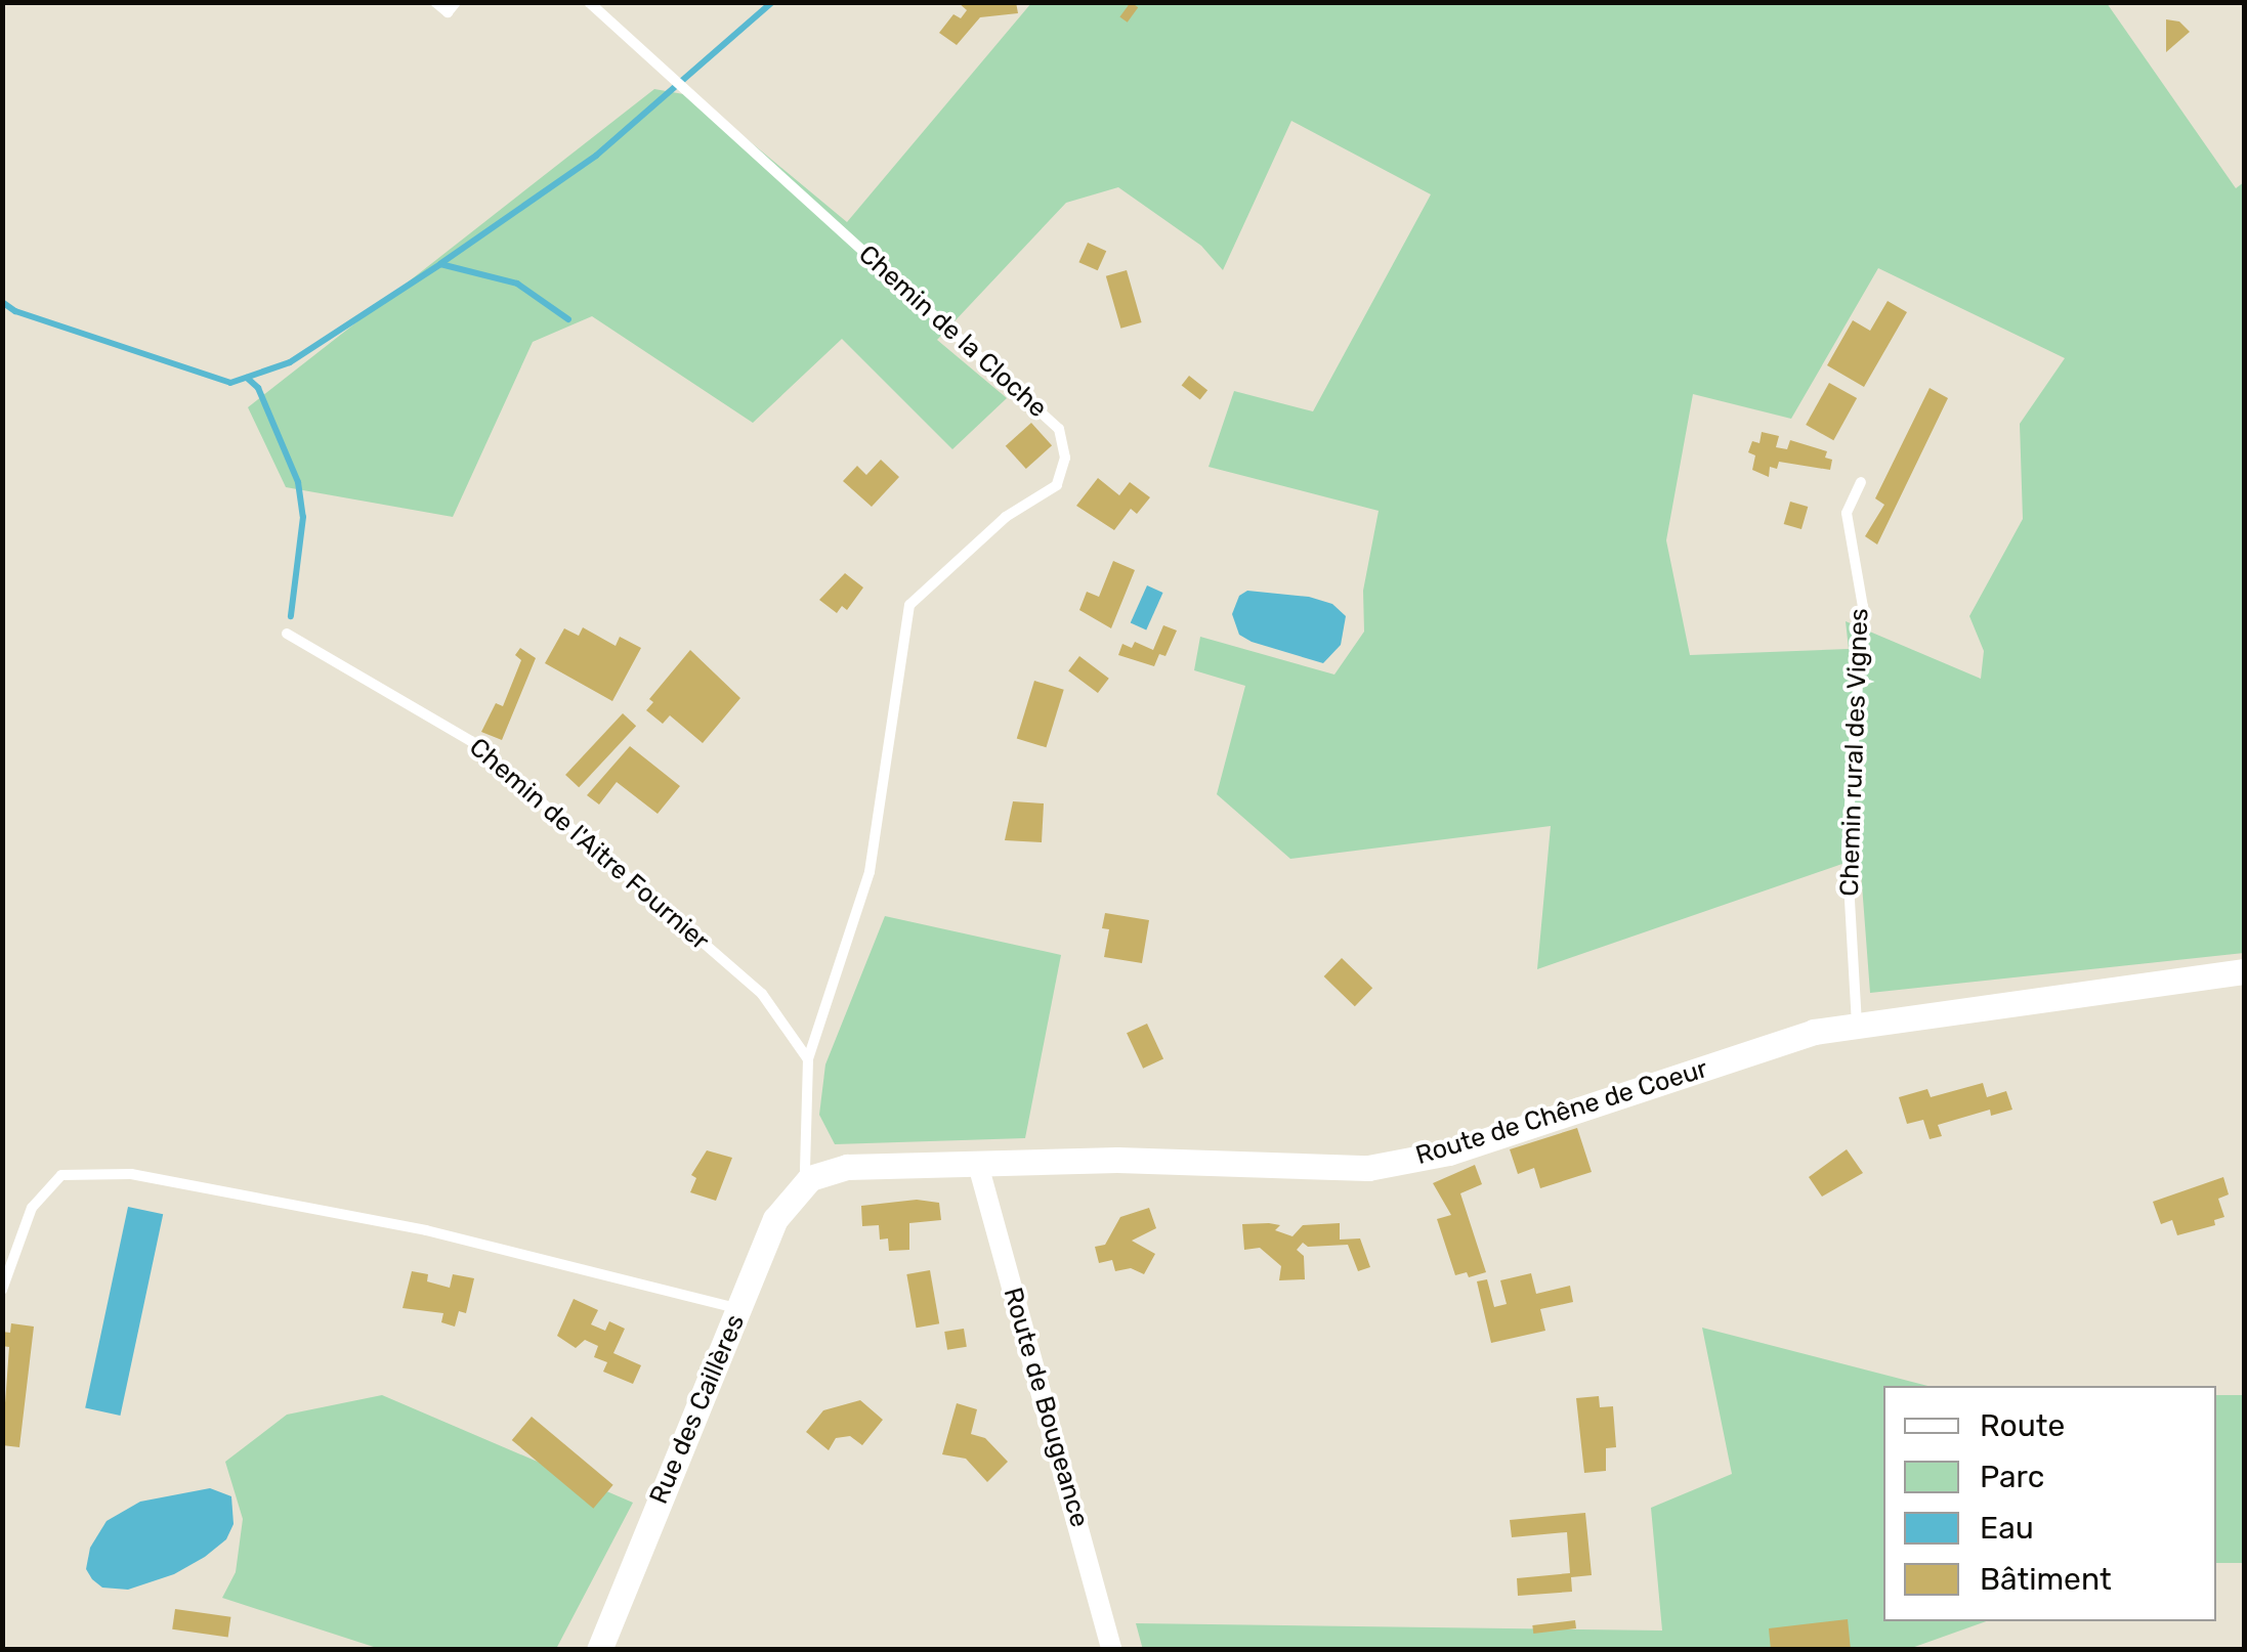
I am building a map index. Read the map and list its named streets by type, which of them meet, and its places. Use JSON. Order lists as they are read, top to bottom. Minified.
{"streets":{"street":["Route de Chêne de Coeur","Route de Bougeance","Rue des Caillères"],"lane":["Chemin de la Cloche","Chemin rural des Vignes","Chemin de l'Aitre Fournier"]},"crossings":[["Chemin de la Cloche","Chemin de l'Aitre Fournier"],["Chemin de la Cloche","Route de Chêne de Coeur"],["Chemin de la Cloche","Rue des Caillères"],["Chemin rural des Vignes","Route de Chêne de Coeur"],["Route de Chêne de Coeur","Route de Bougeance"],["Route de Chêne de Coeur","Rue des Caillères"]],"legend":["Route","Parc","Eau","Bâtiment"]}
